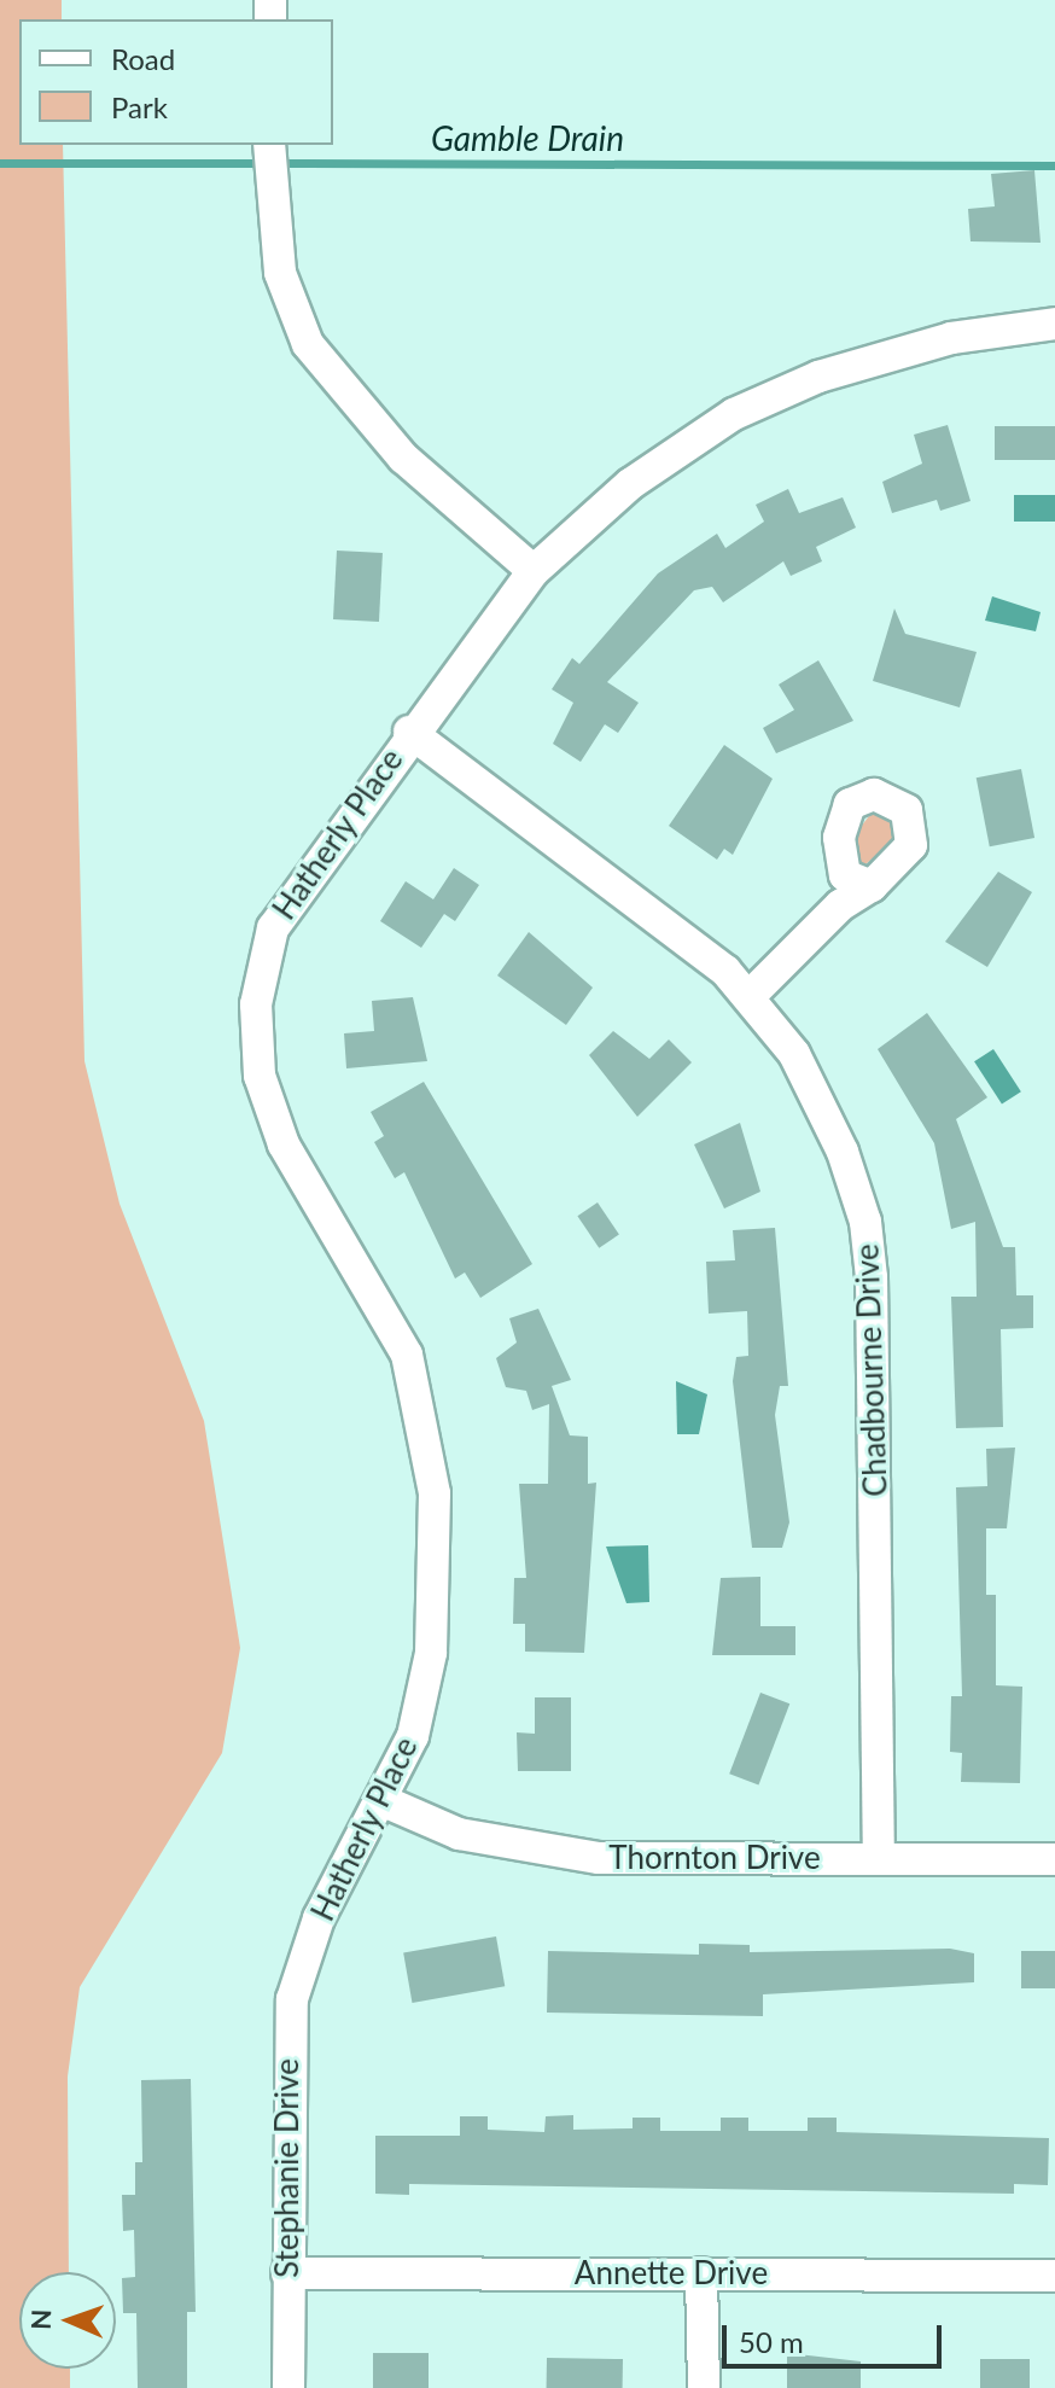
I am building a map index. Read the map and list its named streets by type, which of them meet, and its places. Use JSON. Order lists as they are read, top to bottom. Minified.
{"streets":{"street":["Hatherly Place","Chadbourne Drive","Thornton Drive","Stephanie Drive","Annette Drive"]},"crossings":[["Hatherly Place","Chadbourne Drive"],["Hatherly Place","Thornton Drive"],["Hatherly Place","Stephanie Drive"],["Chadbourne Drive","Thornton Drive"],["Stephanie Drive","Annette Drive"]],"water":["Gamble Drain"],"legend":["Road","Park"],"scale_bar":"50 m","north":"left"}
